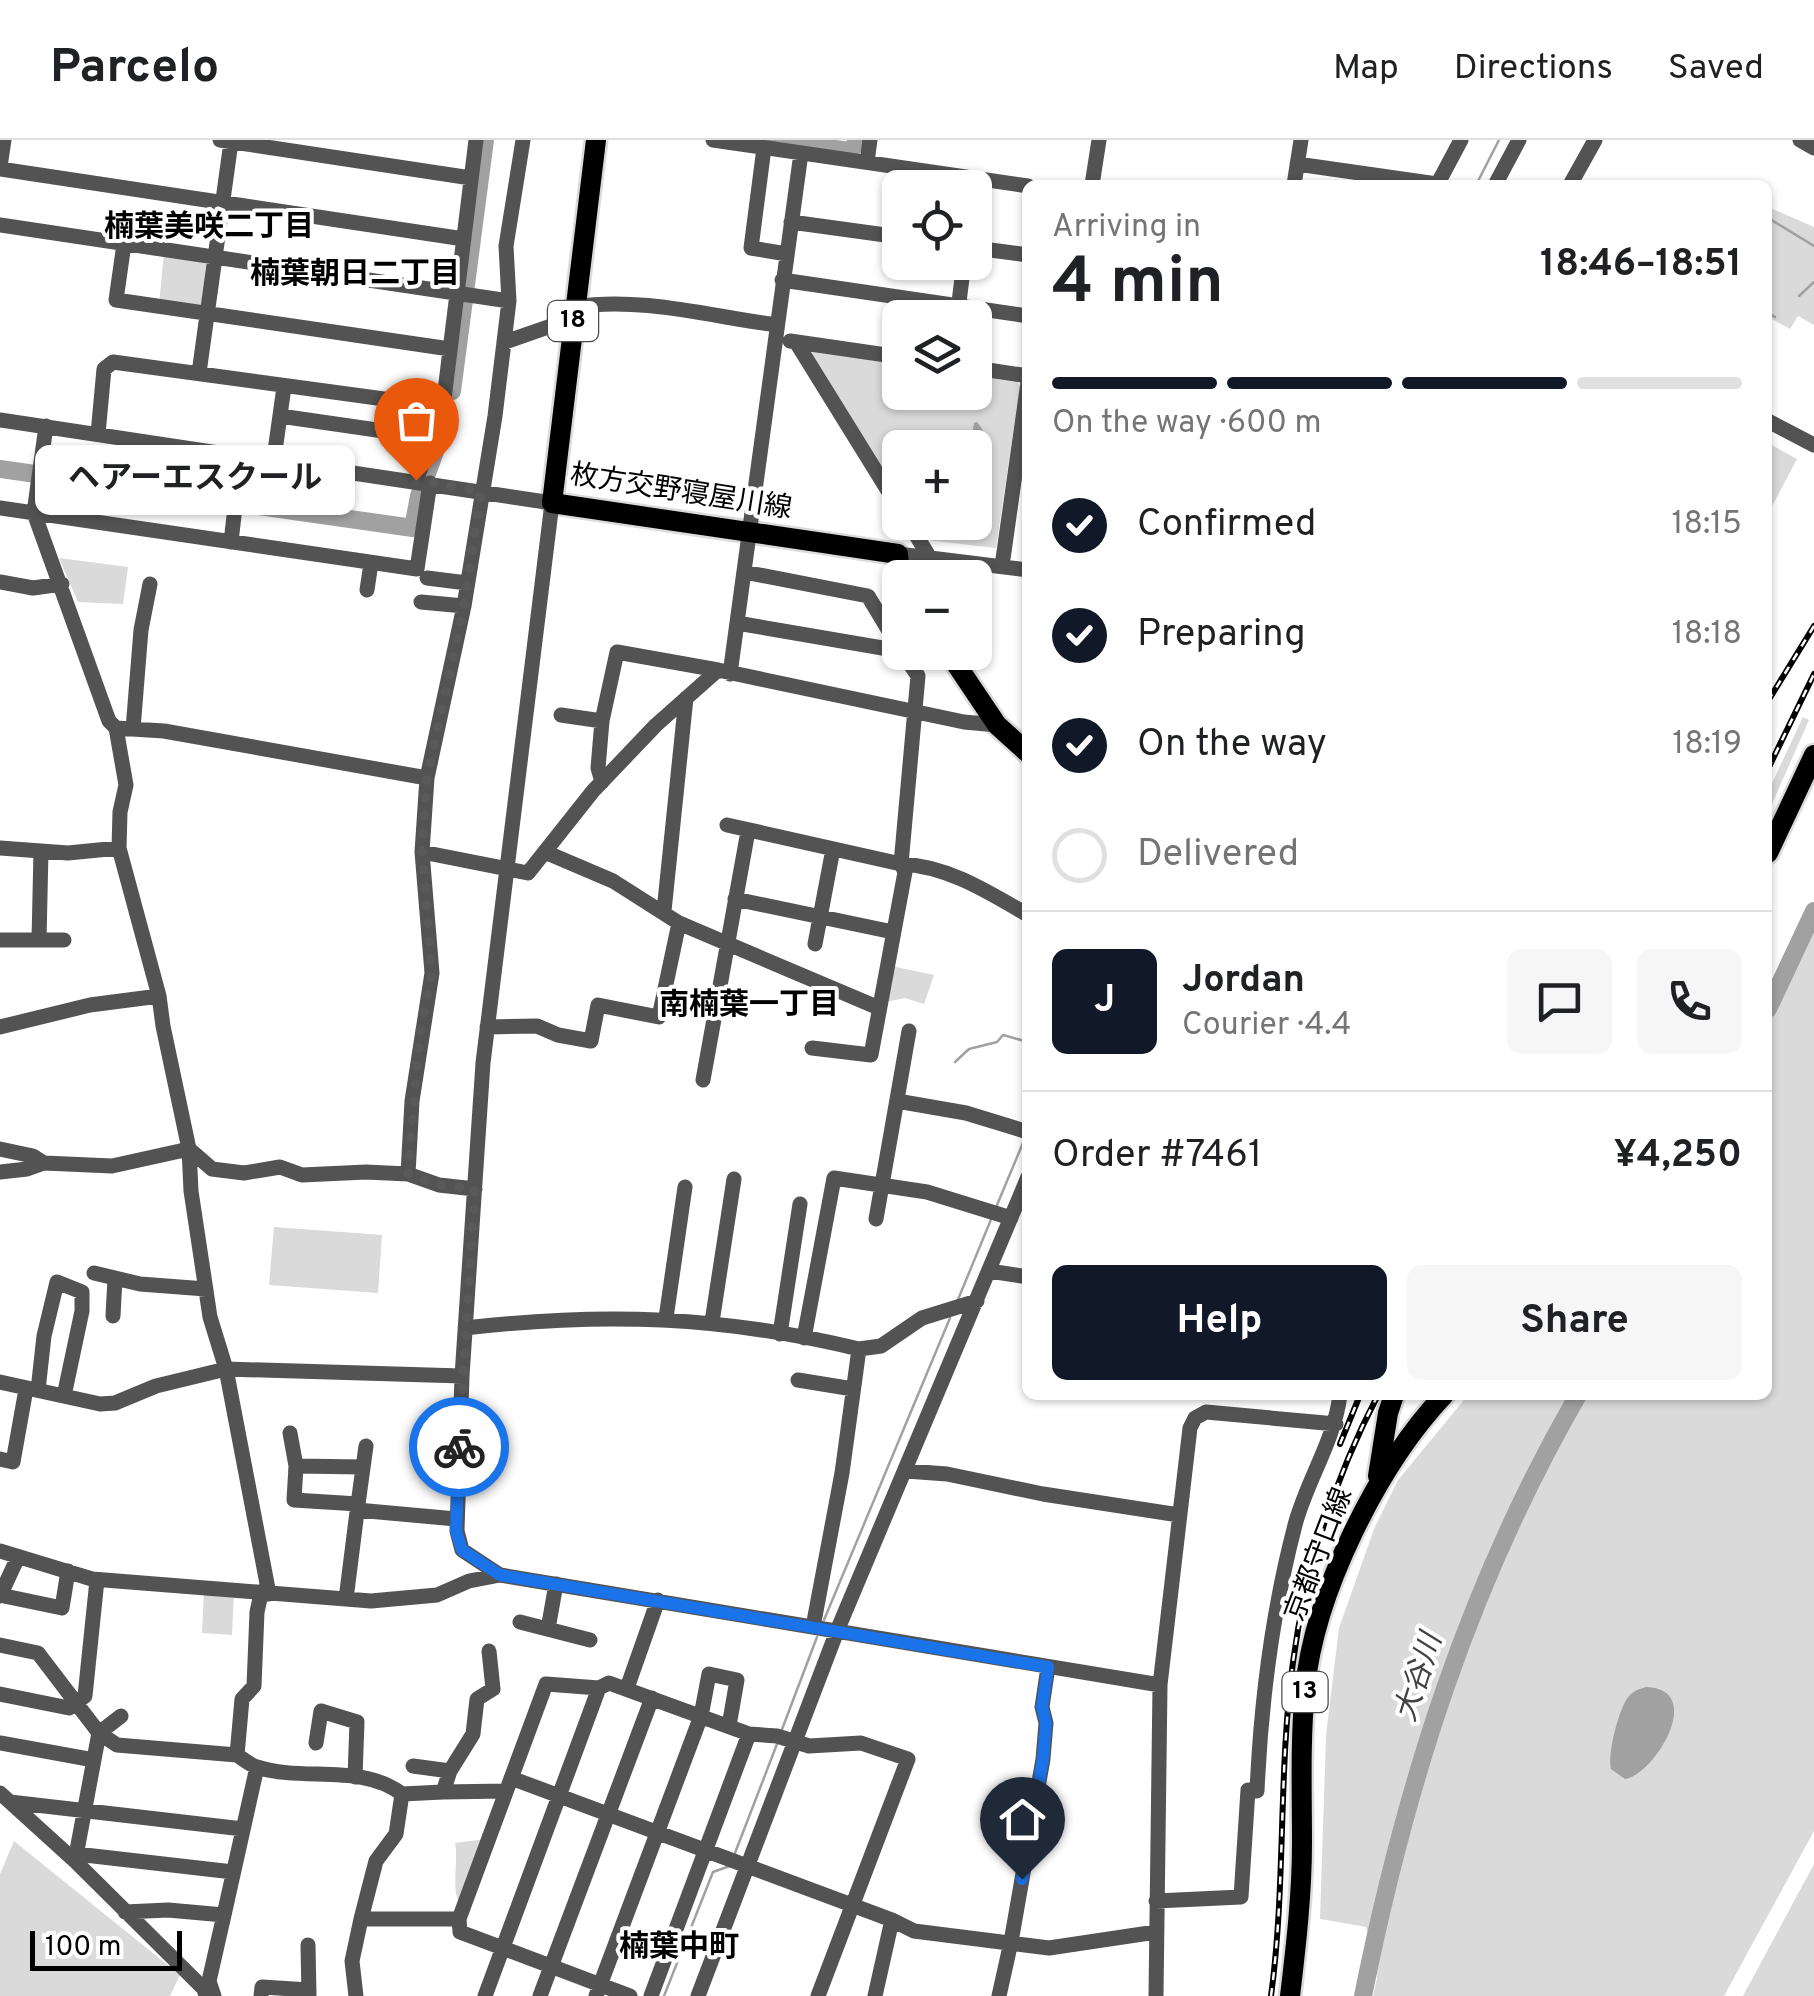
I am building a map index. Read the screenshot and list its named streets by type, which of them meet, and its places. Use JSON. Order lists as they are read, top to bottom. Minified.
{"streets":{"main road":["18","枚方交野寝屋川線","京都守口線","13"]},"districts":["楠葉美咲二丁目","楠葉朝日二丁目","南楠葉一丁目","楠葉中町"],"water":["大谷川"],"places":["ヘアーエスクール"],"scale_bar":"100 m","page":{"header":"Parcelo","nav":["Map","Directions","Saved"],"map_buttons":["+","−"],"heading":["4 min","Arriving in","18:46–18:51"],"panel":["Jordan","Courier · 4.4","Order #7461","¥4,250"],"bar":"On the way · 600 m","bubble":"ヘアーエスクール","list":[["Confirmed","18:15"],["Preparing","18:18"],["On the way","18:19"],"Delivered"],"round":"J","buttons":["Help","Share"],"scale":"100 m"}}
